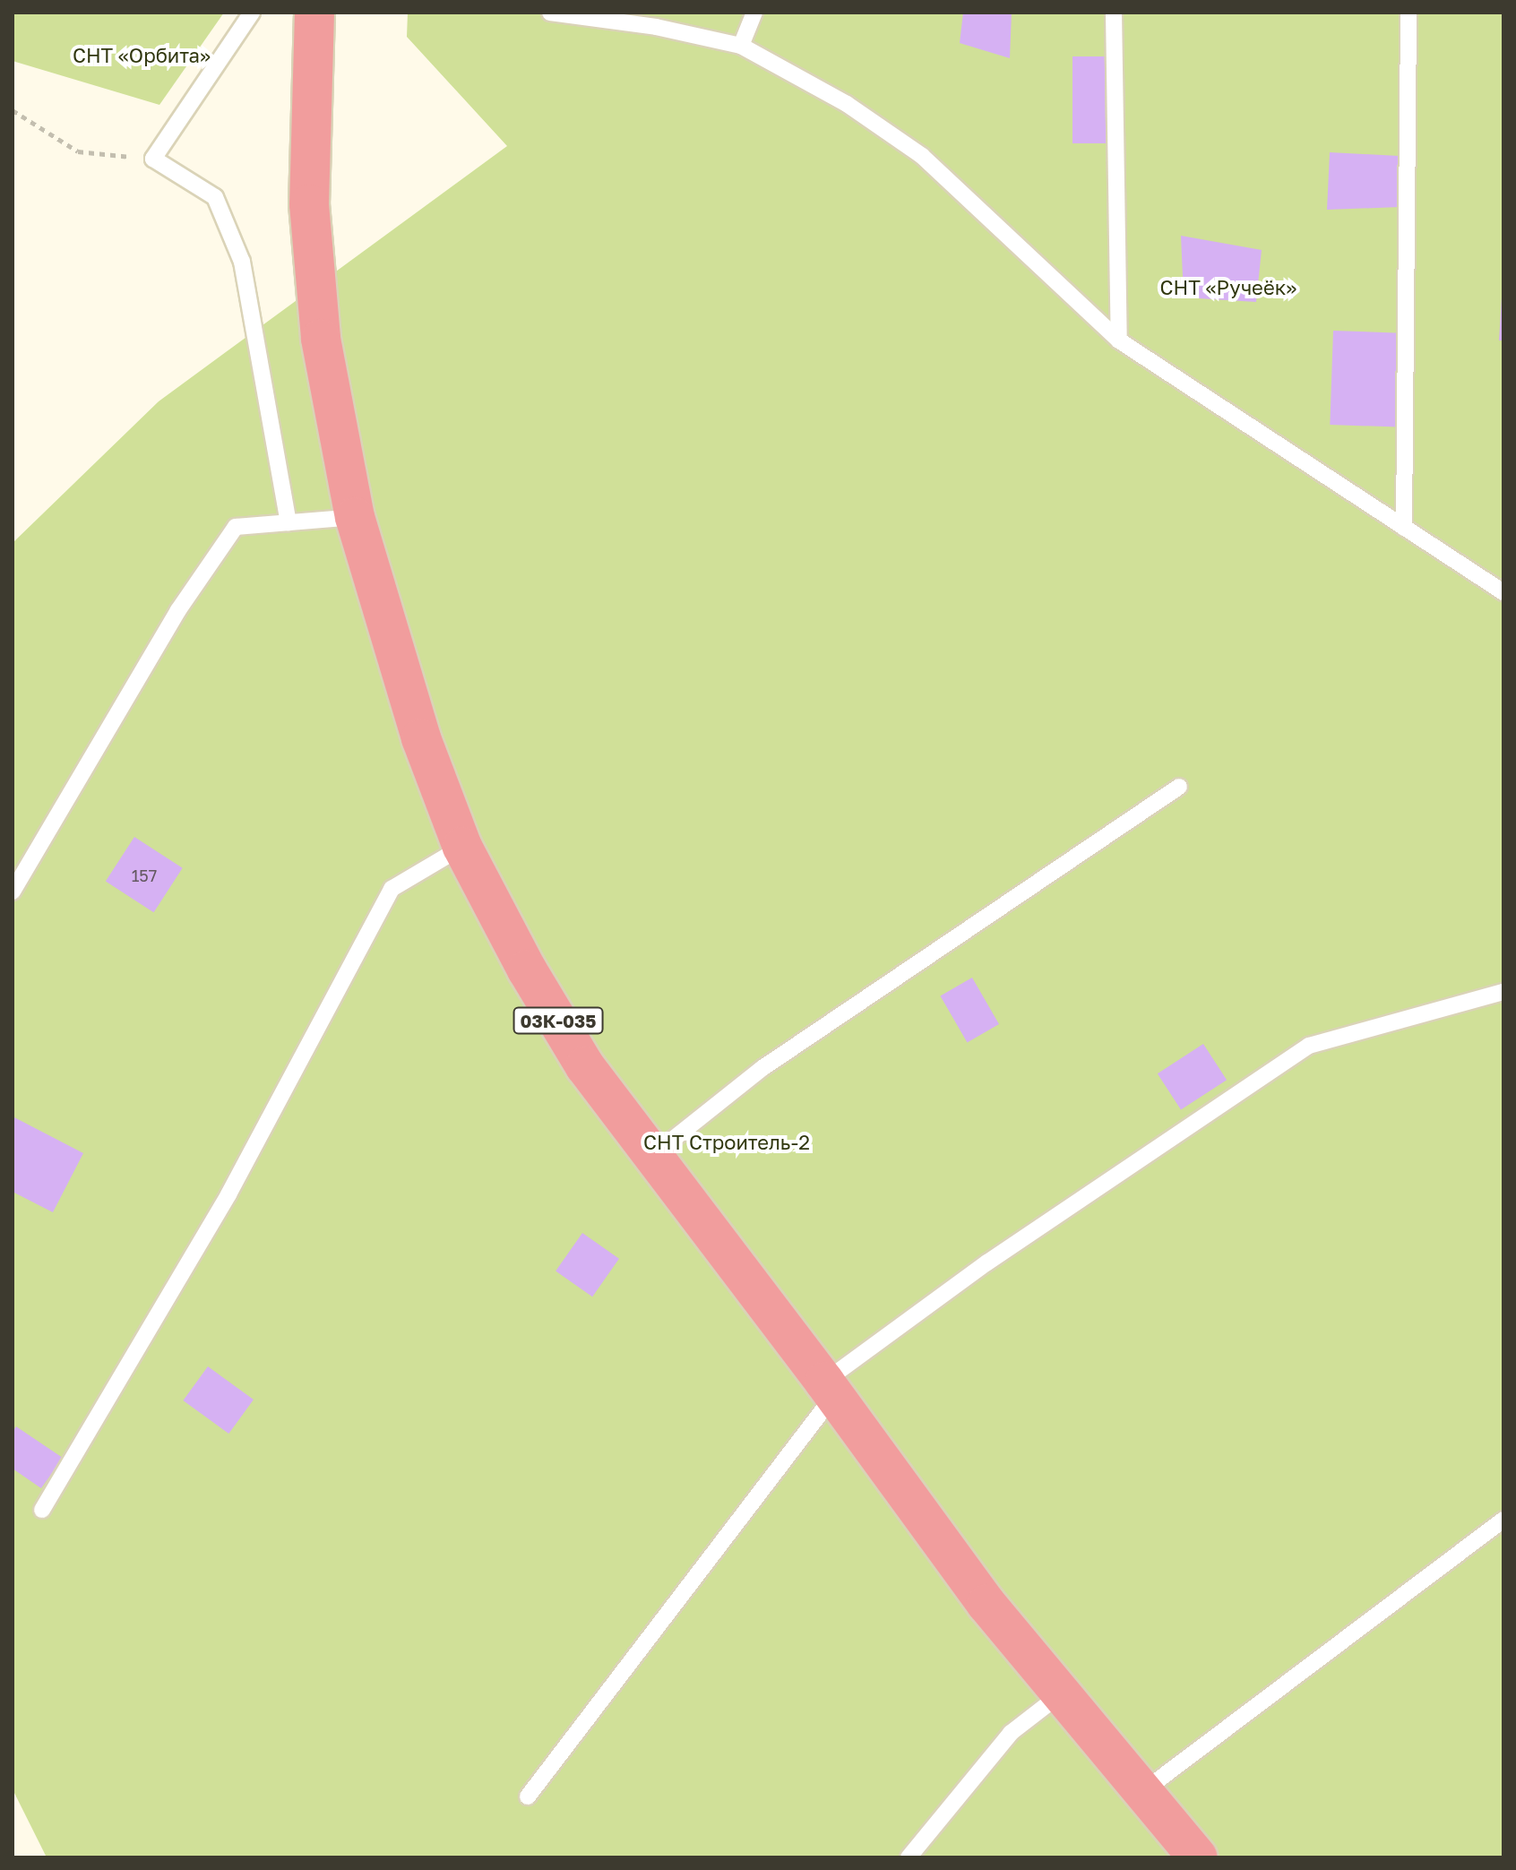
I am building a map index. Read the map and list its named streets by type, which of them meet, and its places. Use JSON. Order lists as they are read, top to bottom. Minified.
{"streets":{"main road":["03К-035"]},"parks":["СНТ «Орбита»","СНТ «Ручеёк»","СНТ Строитель-2"],"house_numbers":["157"]}
